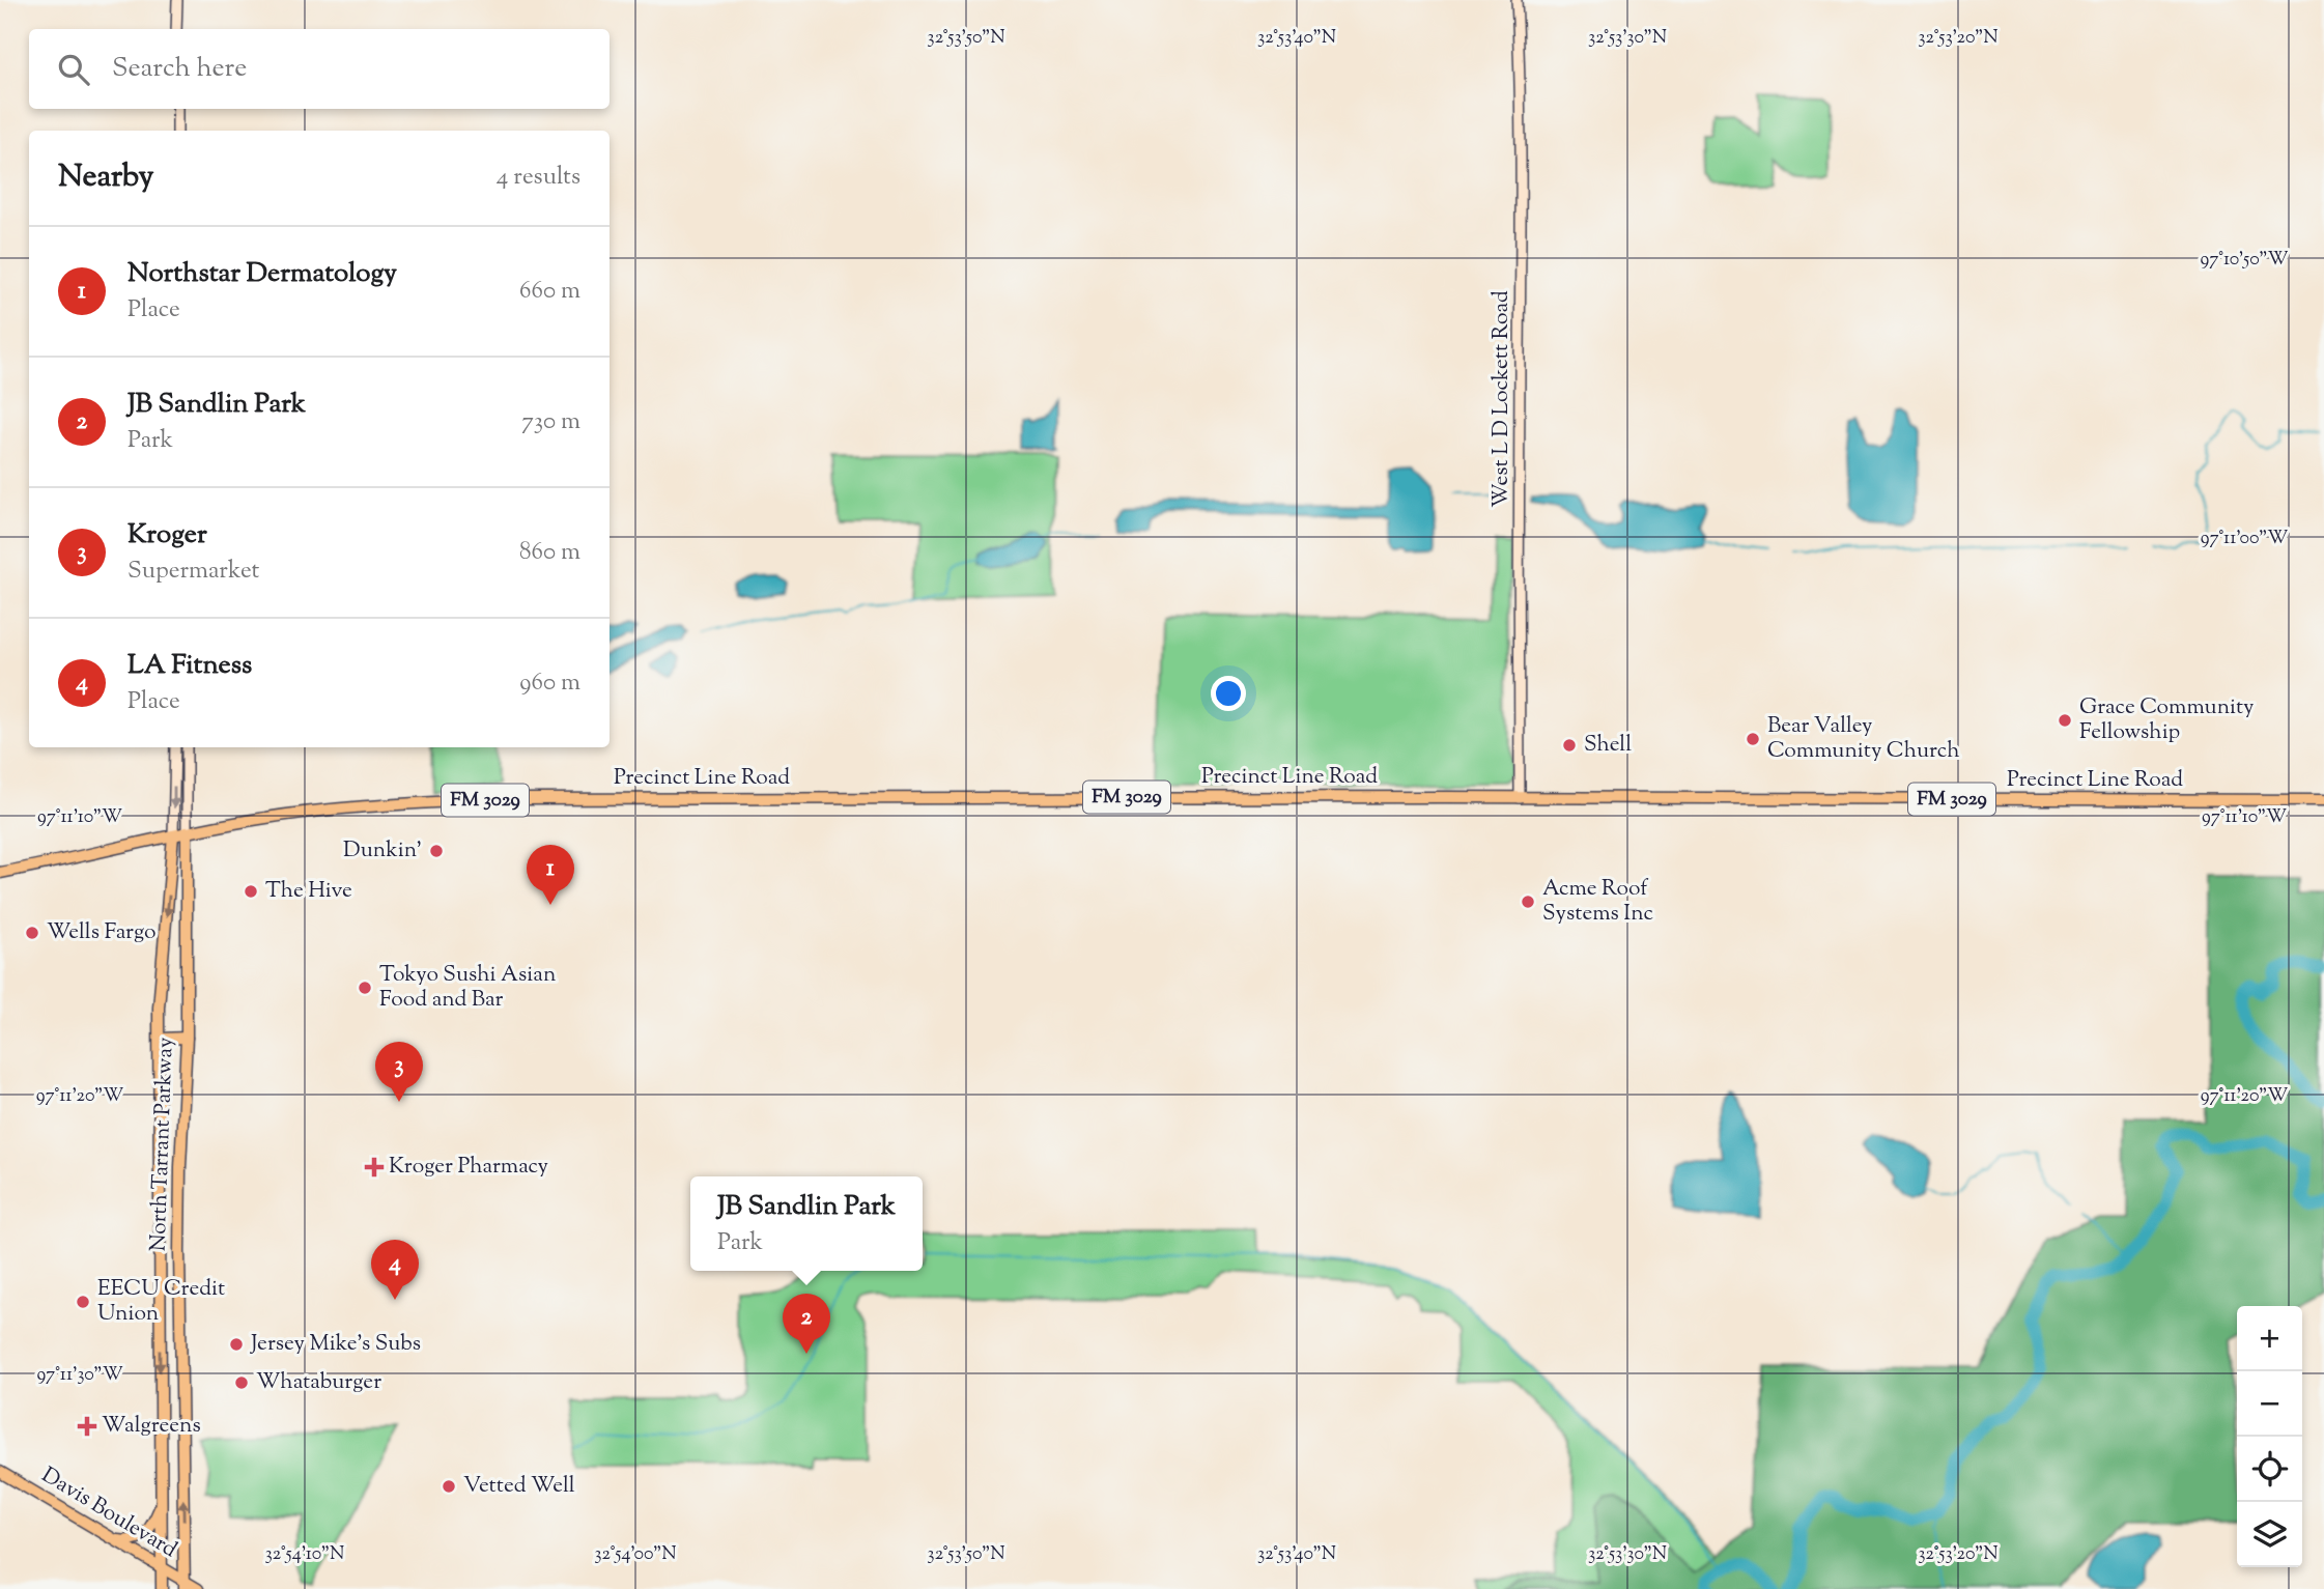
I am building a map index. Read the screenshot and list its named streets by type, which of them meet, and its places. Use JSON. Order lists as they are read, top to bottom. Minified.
{"streets":{"main road":["West L D Lockett Road","Precinct Line Road","FM 3029","North Tarrant Parkway","Davis Boulevard"]},"crossings":[["West L D Lockett Road","Precinct Line Road"],["Precinct Line Road","North Tarrant Parkway"],["North Tarrant Parkway","Davis Boulevard"]],"places":{"other":["Grace Community Fellowship","Bear Valley Community Church","Shell","Dunkin'","The Hive","Acme Roof Systems Inc","Wells Fargo","Tokyo Sushi Asian Food and Bar","EECU Credit Union","Jersey Mike's Subs","Whataburger","Vetted Well"],"health":["Kroger Pharmacy","Walgreens"]},"page":{"search":"Search here","heading":["Nearby","4 results"],"list":[{"mark":"1","name":"Northstar Dermatology","note":"Place","value":"660 m"},{"mark":"2","name":"JB Sandlin Park","note":"Park","value":"730 m"},{"mark":"3","name":"Kroger","note":"Supermarket","value":"860 m"},{"mark":"4","name":"LA Fitness","note":"Place","value":"960 m"}],"pins":["1","3","4","2"],"popup":["JB Sandlin Park","Park"],"map_buttons":["+","−"]},"coordinates":["32°53'50\"N","32°53'40\"N","32°53'30\"N","32°53'20\"N","97°10'50\"W","97°11'00\"W","97°11'10\"W","97°11'20\"W","97°11'30\"W","32°54'10\"N","32°54'00\"N"]}
